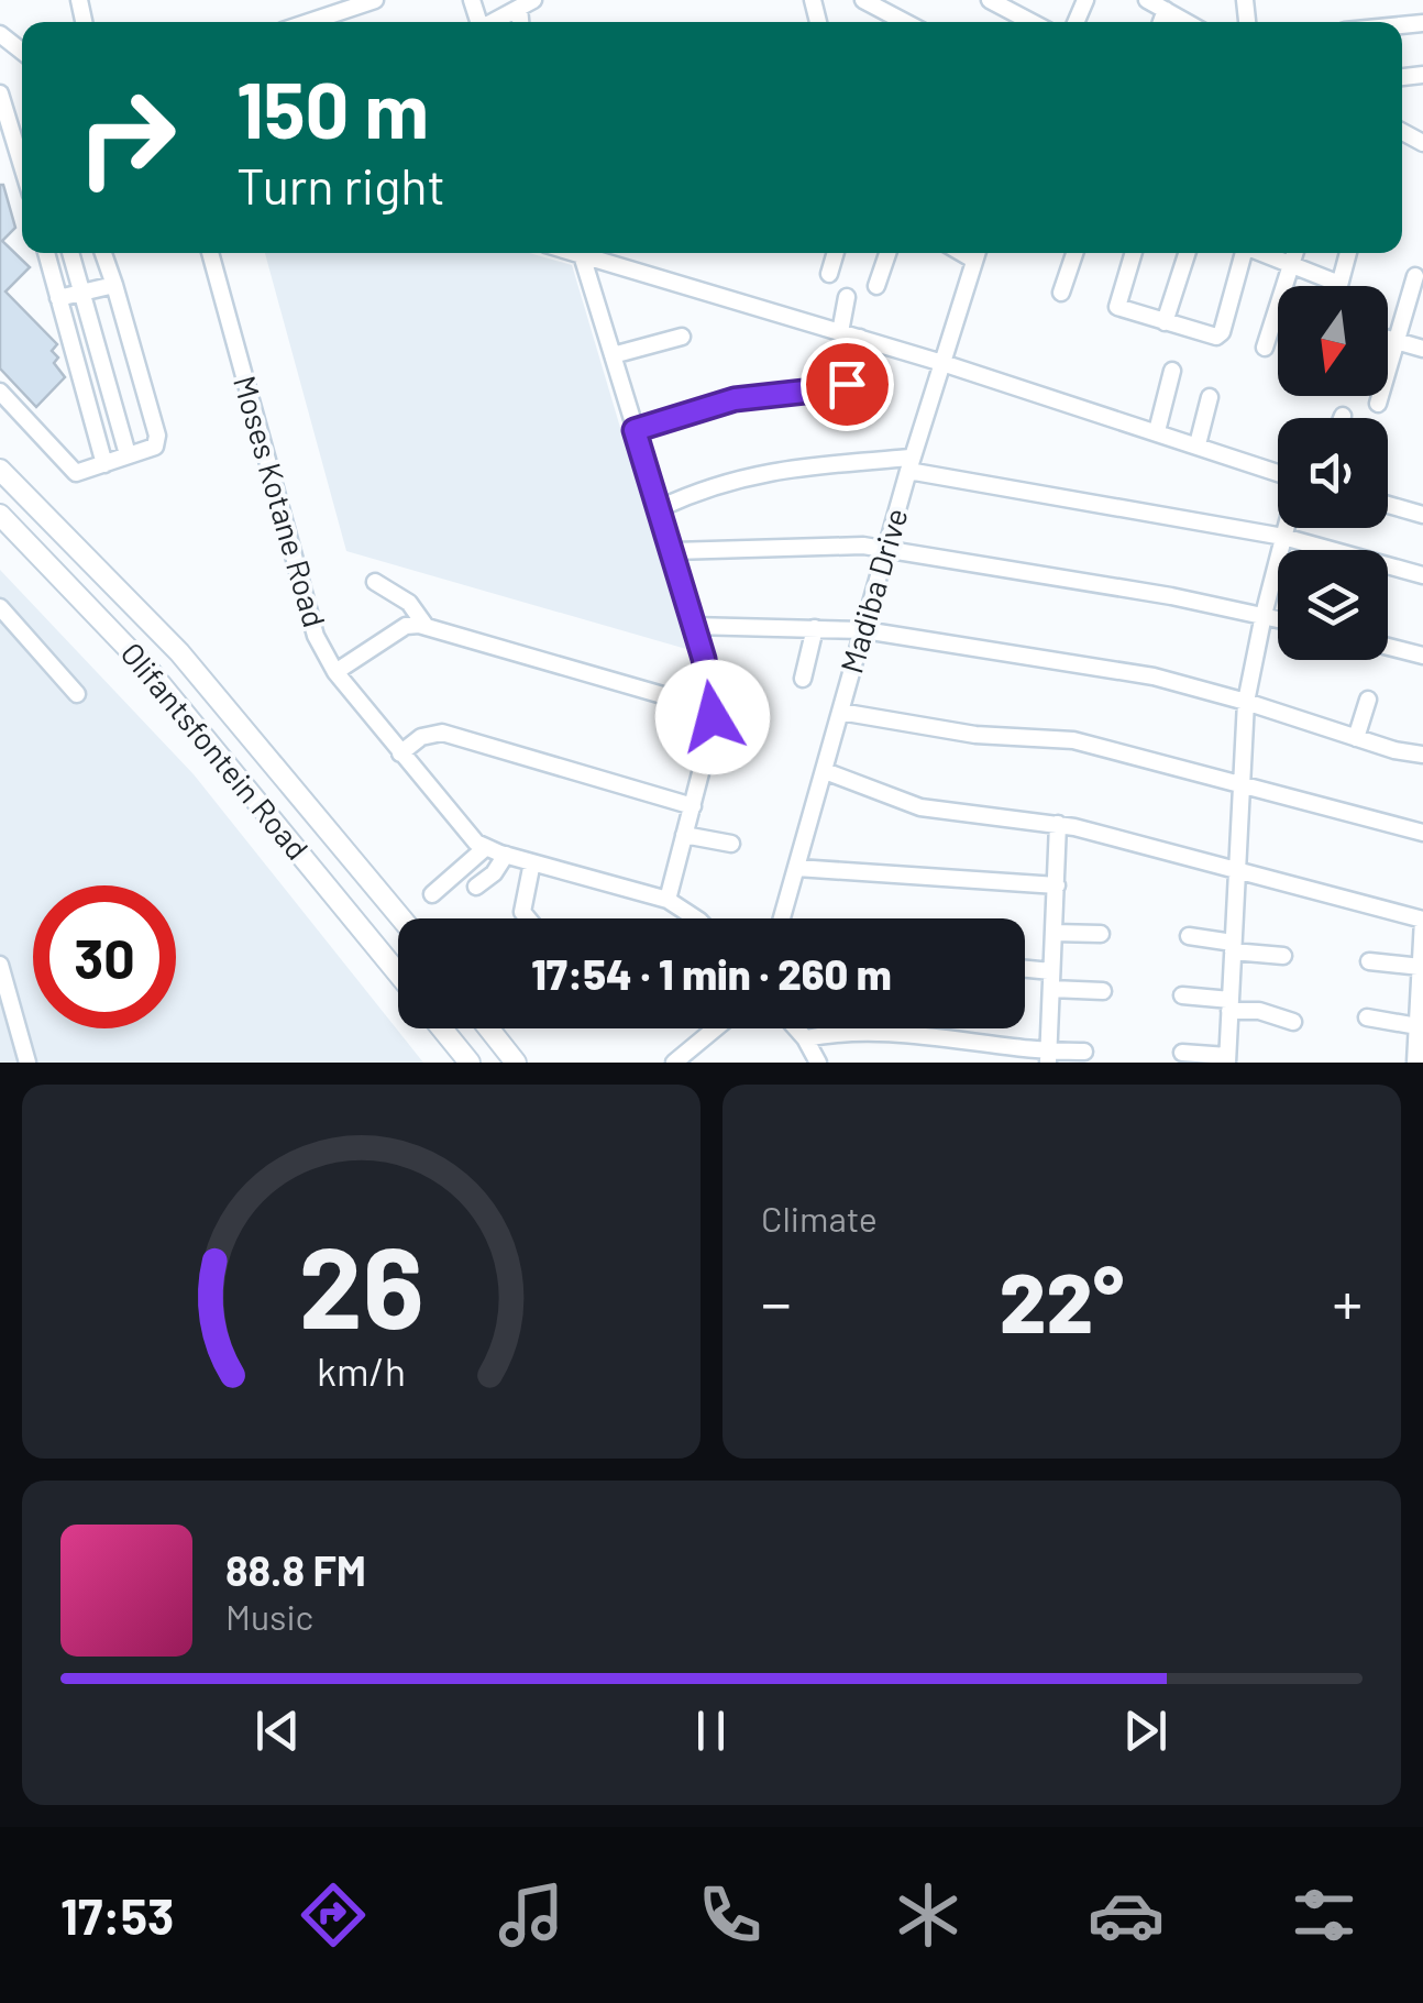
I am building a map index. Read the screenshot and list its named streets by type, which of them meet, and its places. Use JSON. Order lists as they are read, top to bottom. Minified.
{"streets":{"main road":["Olifantsfontein Road"],"street":["Moses Kotane Road","Madiba Drive"]},"north":"bottom","page":{"turn":["150 m","Turn right"],"limit":"30","trip":"17:54 · 1 min · 260 m","tile":"Climate","heat":["−","22°","+"],"song":["88.8 FM","Music"],"tabs":"17:53","gauge":["26","km/h"]}}
